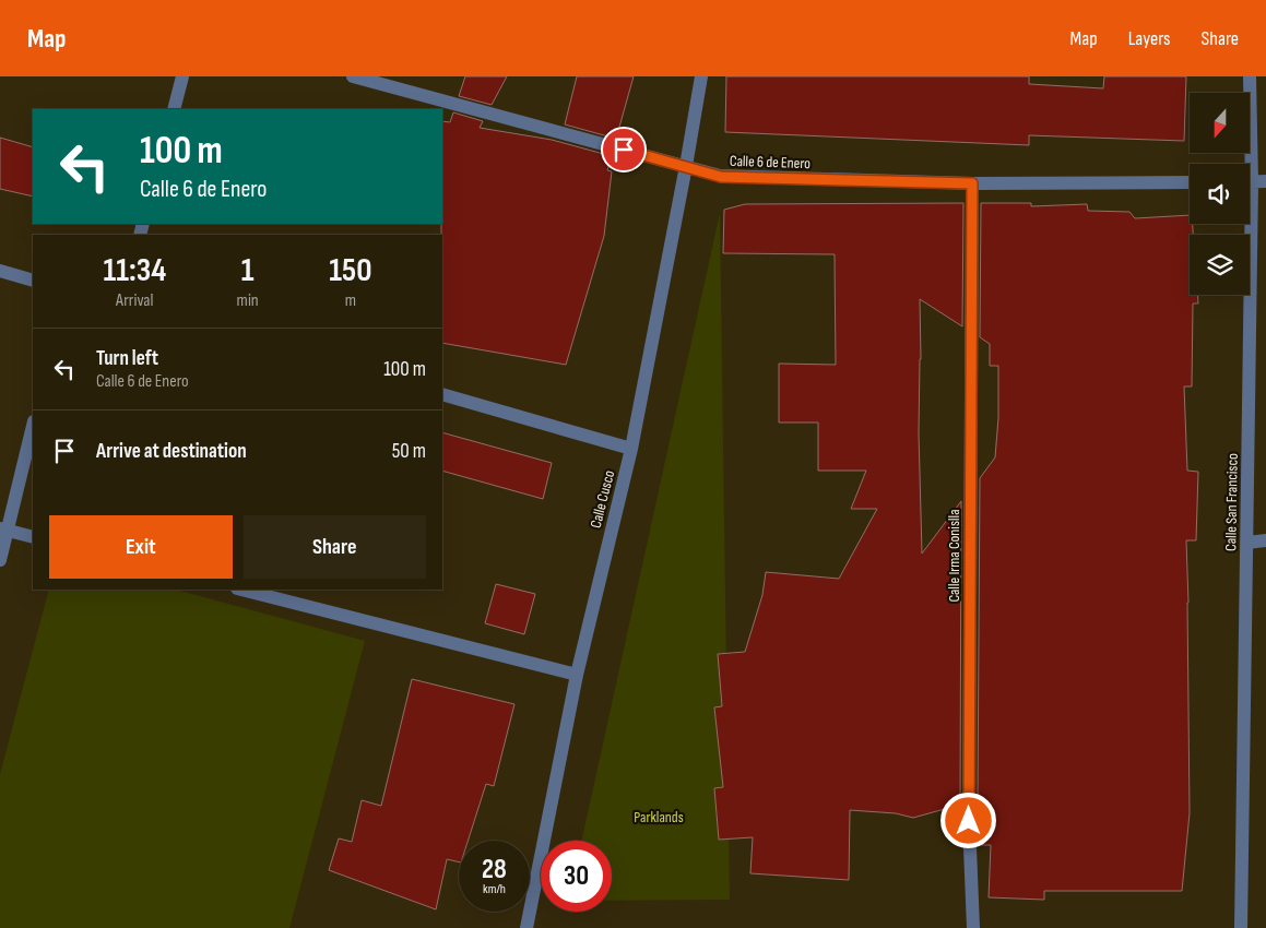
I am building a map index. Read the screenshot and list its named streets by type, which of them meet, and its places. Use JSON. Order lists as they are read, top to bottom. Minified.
{"streets":{"street":["Calle 6 de Enero","Calle Cusco","Calle San Francisco","Calle Irma Conislla"]},"crossings":[["Calle 6 de Enero","Calle Cusco"],["Calle 6 de Enero","Calle Irma Conislla"]],"parks":["Parklands"],"north":"bottom","page":{"header":"Map","nav":["Map","Layers","Share"],"turn":["100 m","Calle 6 de Enero"],"eta":["11:34","Arrival","1","min","150","m"],"list":[{"name":"Turn left","note":"Calle 6 de Enero","value":"100 m"},{"name":"Arrive at destination","value":"50 m"}],"buttons":["Exit","Share"],"speed":"28 km/h","limit":"30"}}
